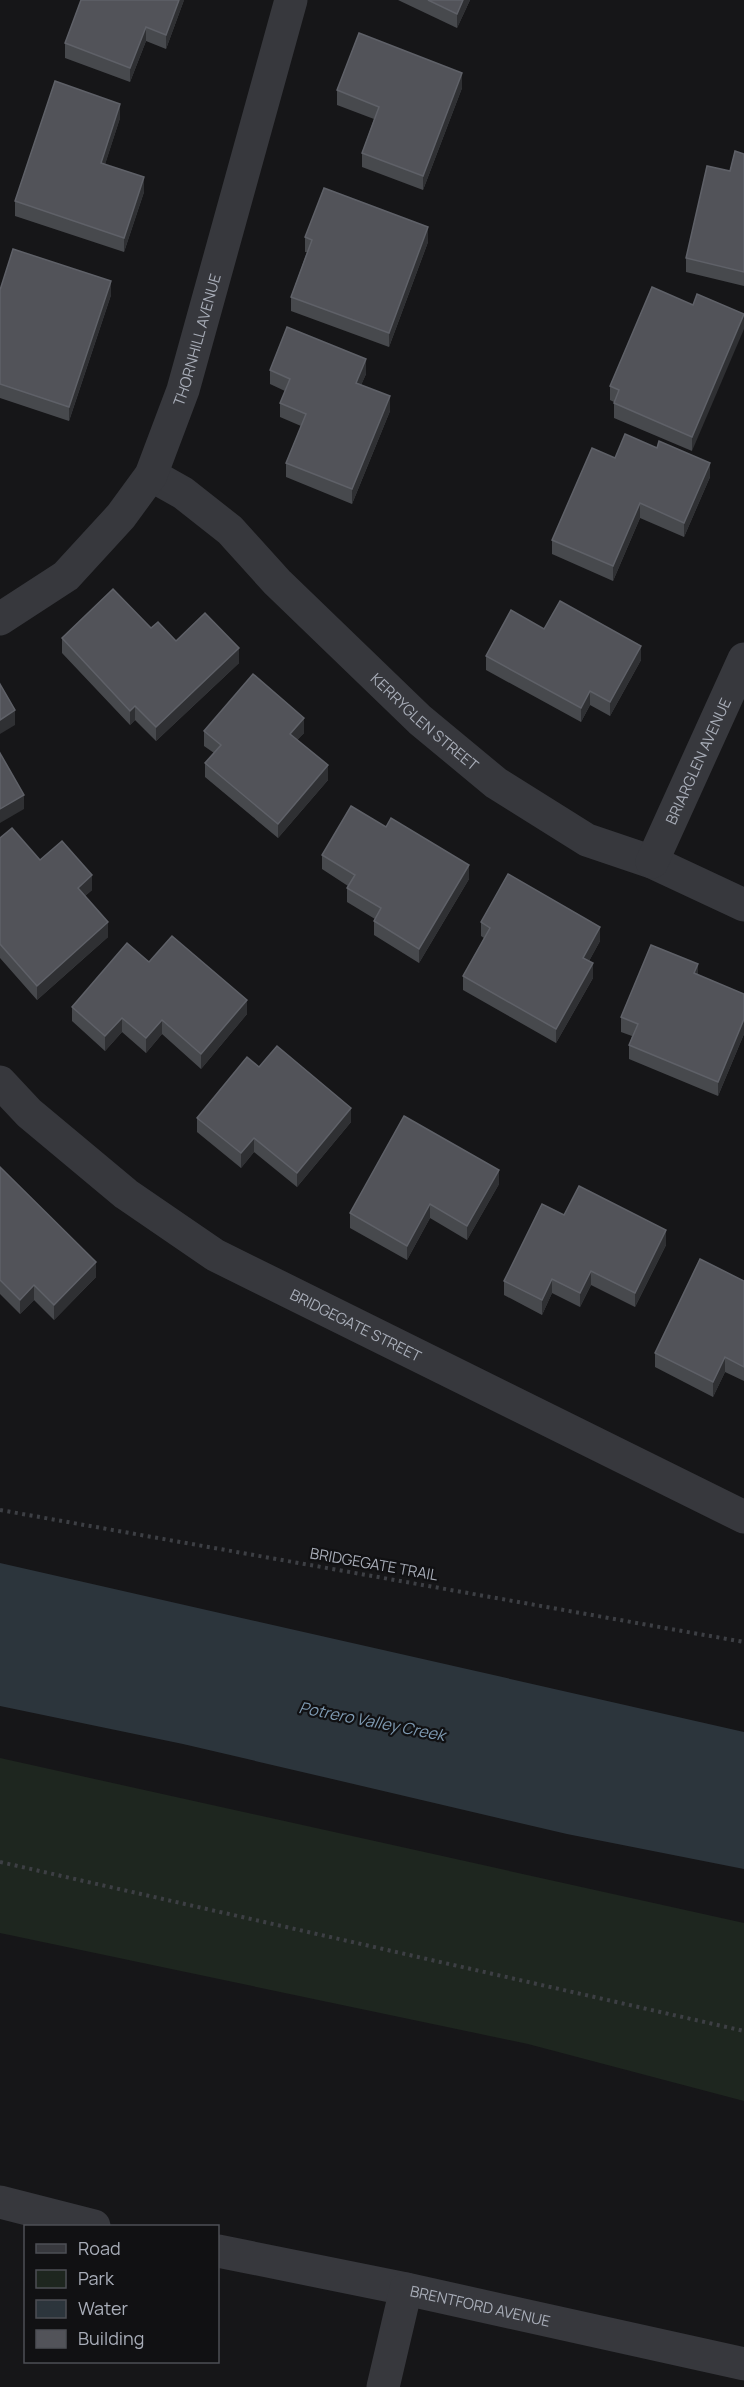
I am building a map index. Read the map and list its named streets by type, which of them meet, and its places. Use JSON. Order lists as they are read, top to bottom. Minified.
{"streets":{"street":["THORNHILL AVENUE","KERRYGLEN STREET","BRIARGLEN AVENUE","BRIDGEGATE STREET","BRENTFORD AVENUE"],"path":["BRIDGEGATE TRAIL"]},"crossings":[["THORNHILL AVENUE","KERRYGLEN STREET"],["KERRYGLEN STREET","BRIARGLEN AVENUE"]],"water":["Potrero Valley Creek"],"legend":["Road","Park","Water","Building"]}
